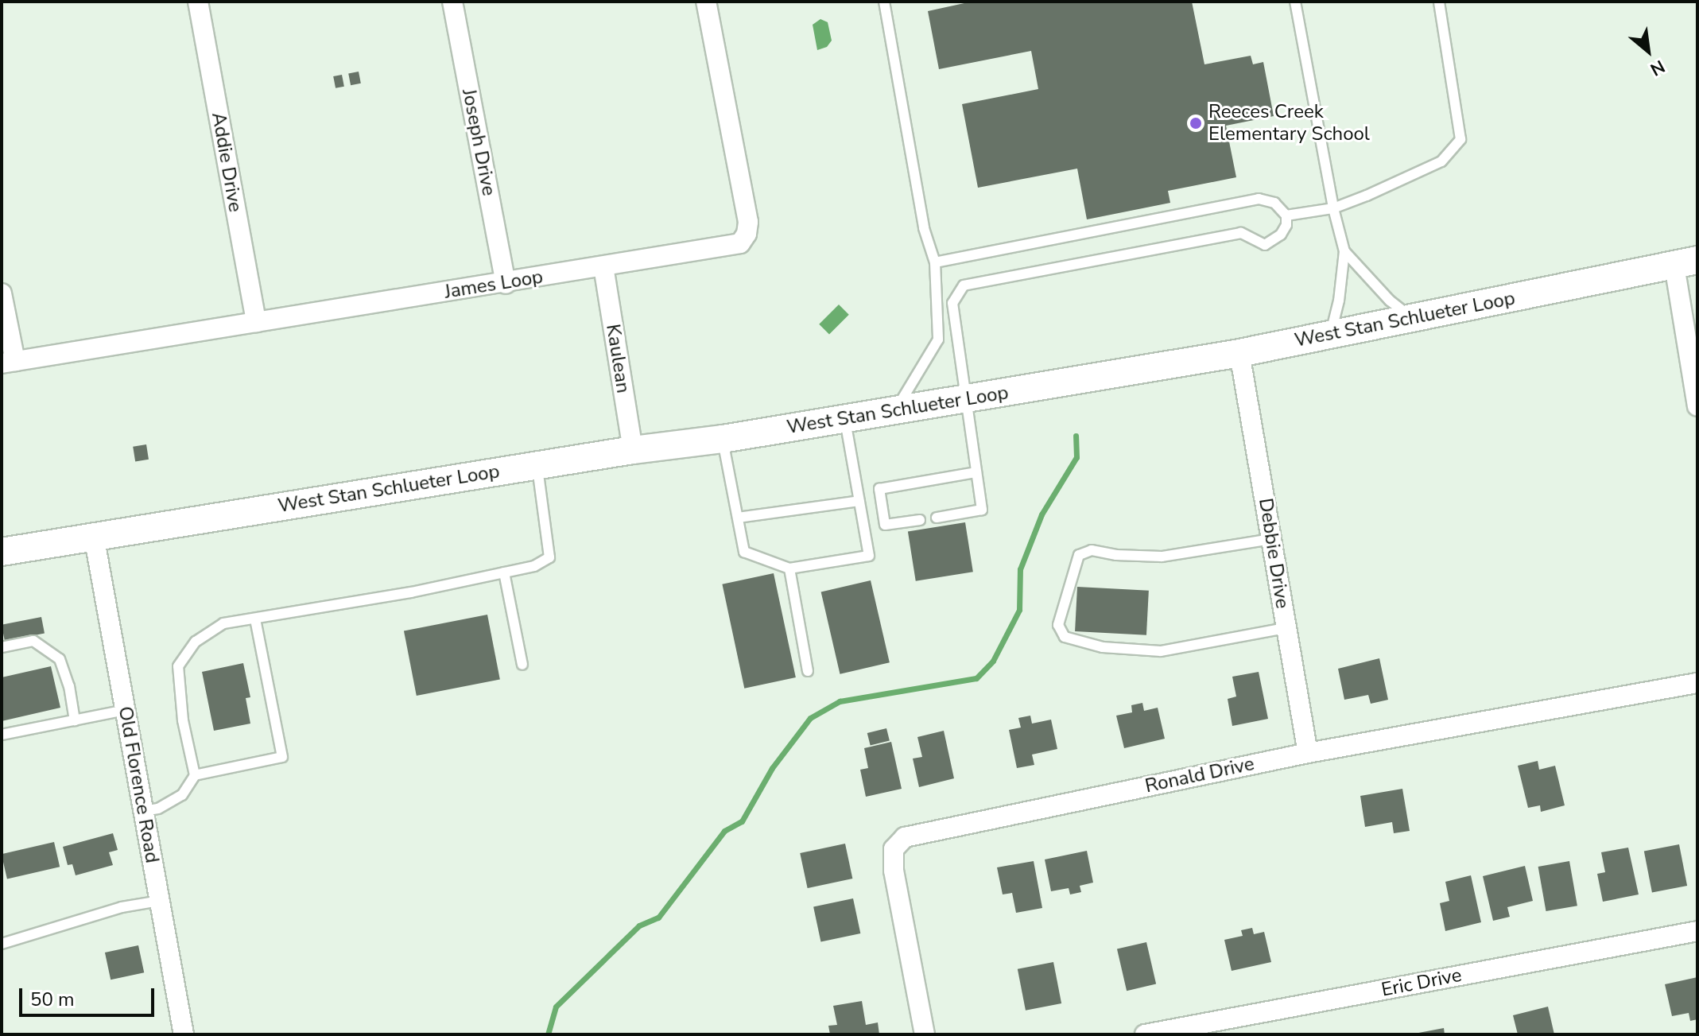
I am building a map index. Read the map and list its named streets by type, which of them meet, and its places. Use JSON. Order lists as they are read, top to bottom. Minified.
{"streets":{"main road":["West Stan Schlueter Loop"],"street":["Joseph Drive","Addie Drive","James Loop","Kaulean","Debbie Drive","Ronald Drive","Old Florence Road","Eric Drive"]},"crossings":[["Joseph Drive","James Loop"],["Addie Drive","James Loop"],["James Loop","Kaulean"],["West Stan Schlueter Loop","Kaulean"],["West Stan Schlueter Loop","Debbie Drive"],["West Stan Schlueter Loop","Old Florence Road"],["Debbie Drive","Ronald Drive"]],"places":["Reeces Creek Elementary School"],"scale_bar":"50 m","north":"bottom right"}
